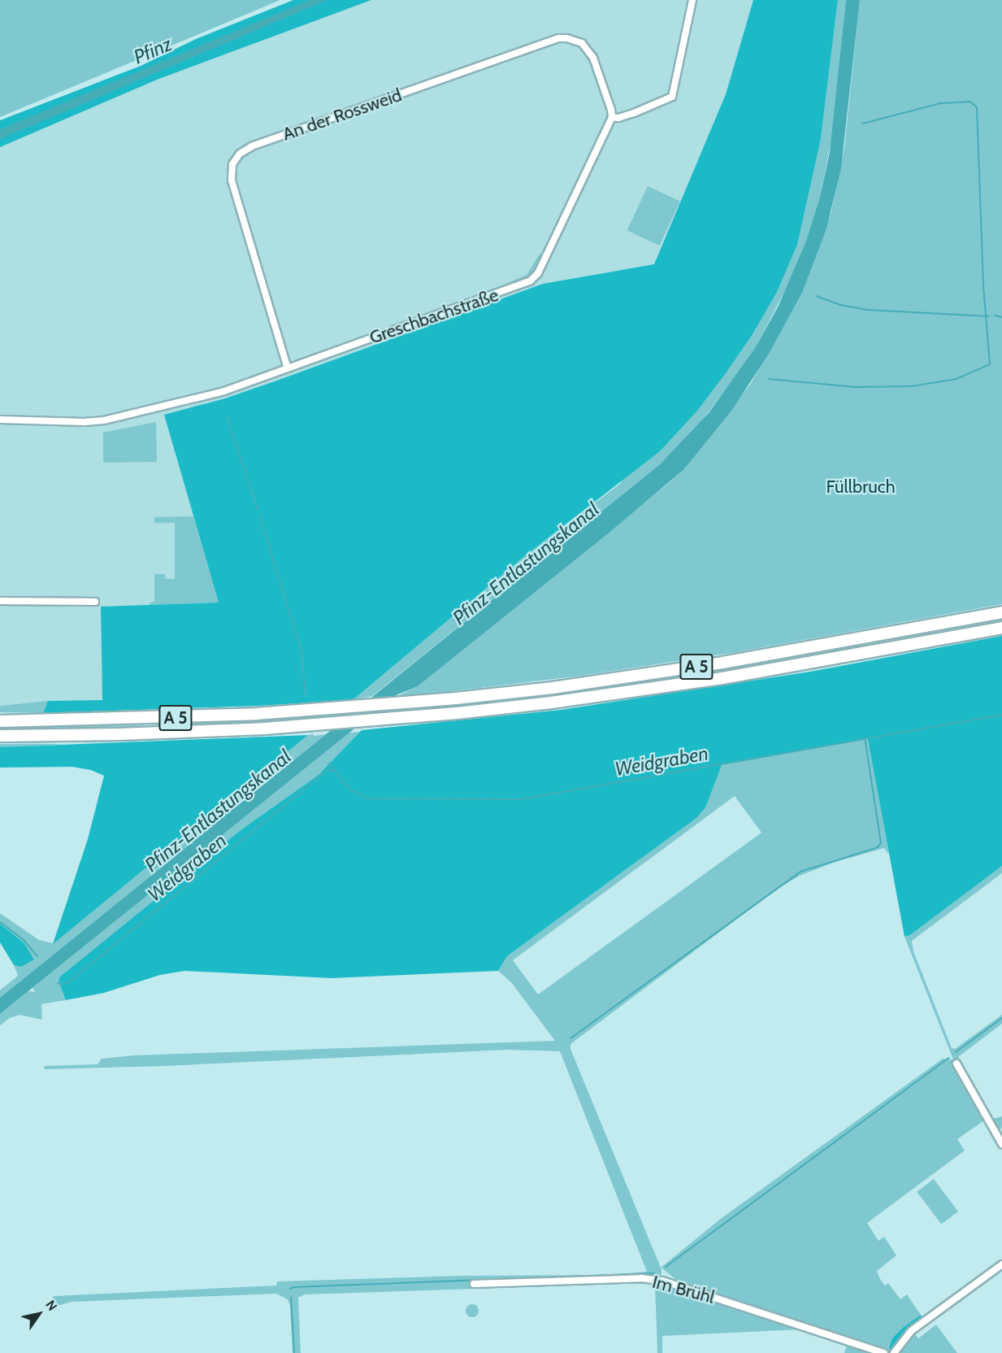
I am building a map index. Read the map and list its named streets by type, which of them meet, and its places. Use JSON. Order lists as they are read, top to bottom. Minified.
{"streets":{"highway":["A 5"],"street":["An der Rossweid","Greschbachstraße","Im Brühl"]},"crossings":[["An der Rossweid","Greschbachstraße"]],"water":["Pfinz","Pfinz-Entlastungskanal","Weidgraben"],"parks":["Füllbruch"],"north":"top right"}
